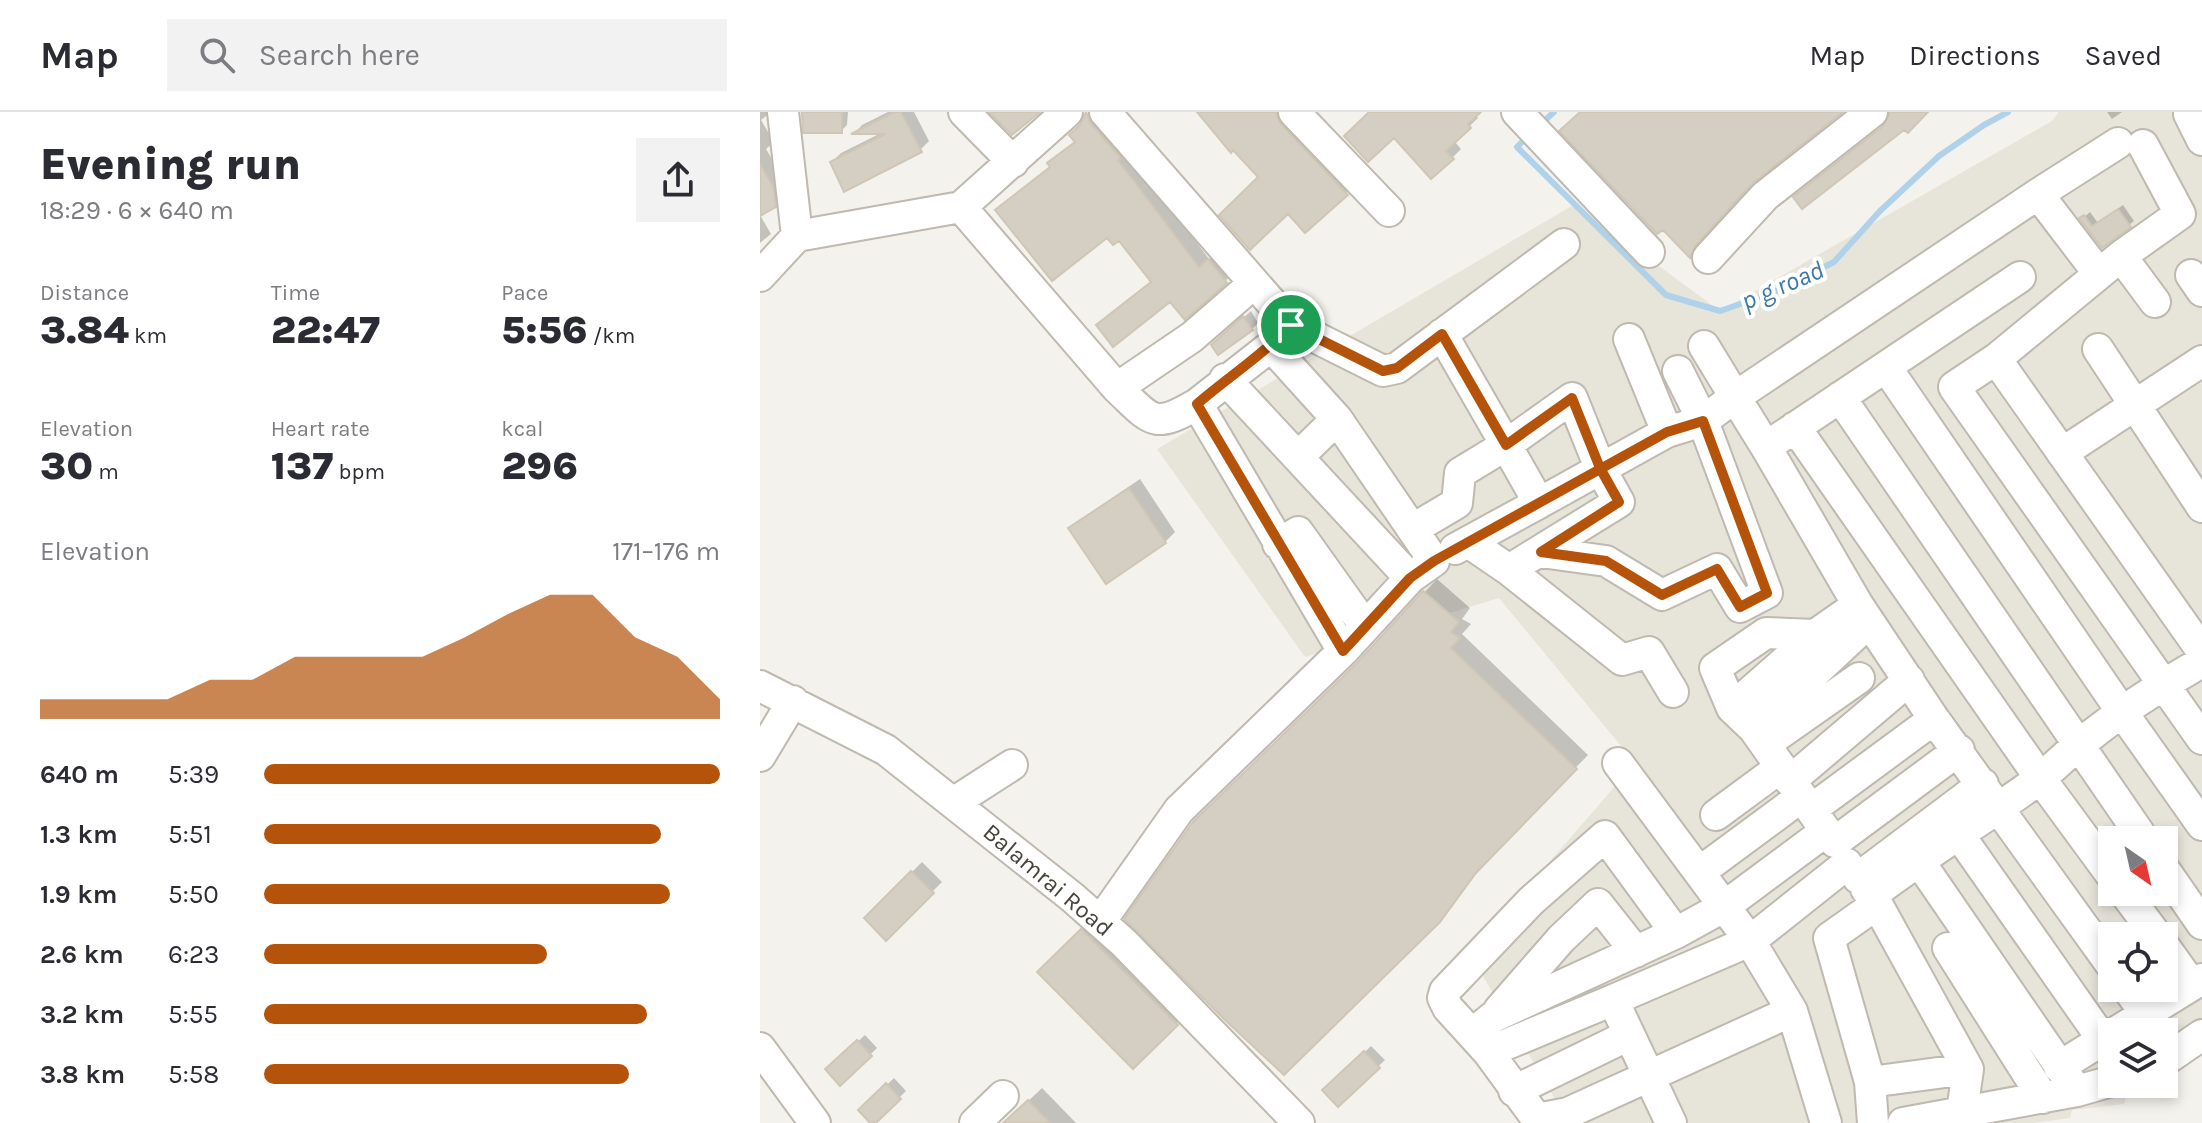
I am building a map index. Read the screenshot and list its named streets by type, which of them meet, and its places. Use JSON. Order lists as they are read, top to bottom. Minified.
{"streets":{"street":["Balamrai Road"]},"water":["p g road"],"north":"bottom right","page":{"header":"Map","search":"Search here","nav":["Map","Directions","Saved"],"heading":["Evening run","18:29 · 6 × 640 m"],"stats":[["Distance","3.84 km"],["Time","22:47"],["Pace","5:56 /km"],["Elevation","30 m"],["Heart rate","137 bpm"],["kcal","296"]],"chart":["Elevation","171–176 m"],"list":[{"name":"640 m","note":"5:39"},{"name":"1.3 km","note":"5:51"},{"name":"1.9 km","note":"5:50"},{"name":"2.6 km","note":"6:23"},{"name":"3.2 km","note":"5:55"},{"name":"3.8 km","note":"5:58"}]}}
